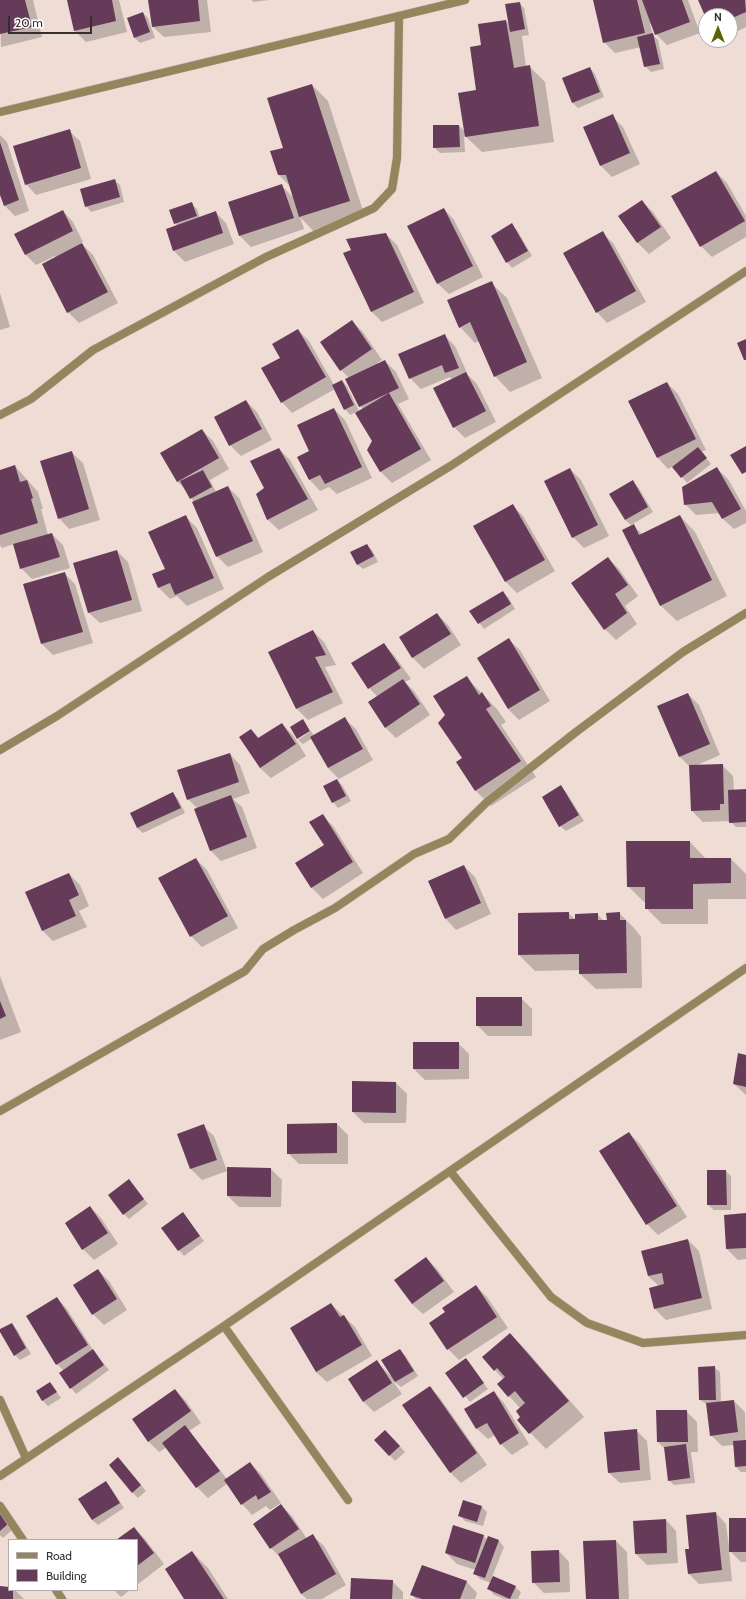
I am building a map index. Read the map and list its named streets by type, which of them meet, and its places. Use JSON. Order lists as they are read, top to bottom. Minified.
{"legend":["Road","Building"],"scale_bar":"20 m","north":"top"}
